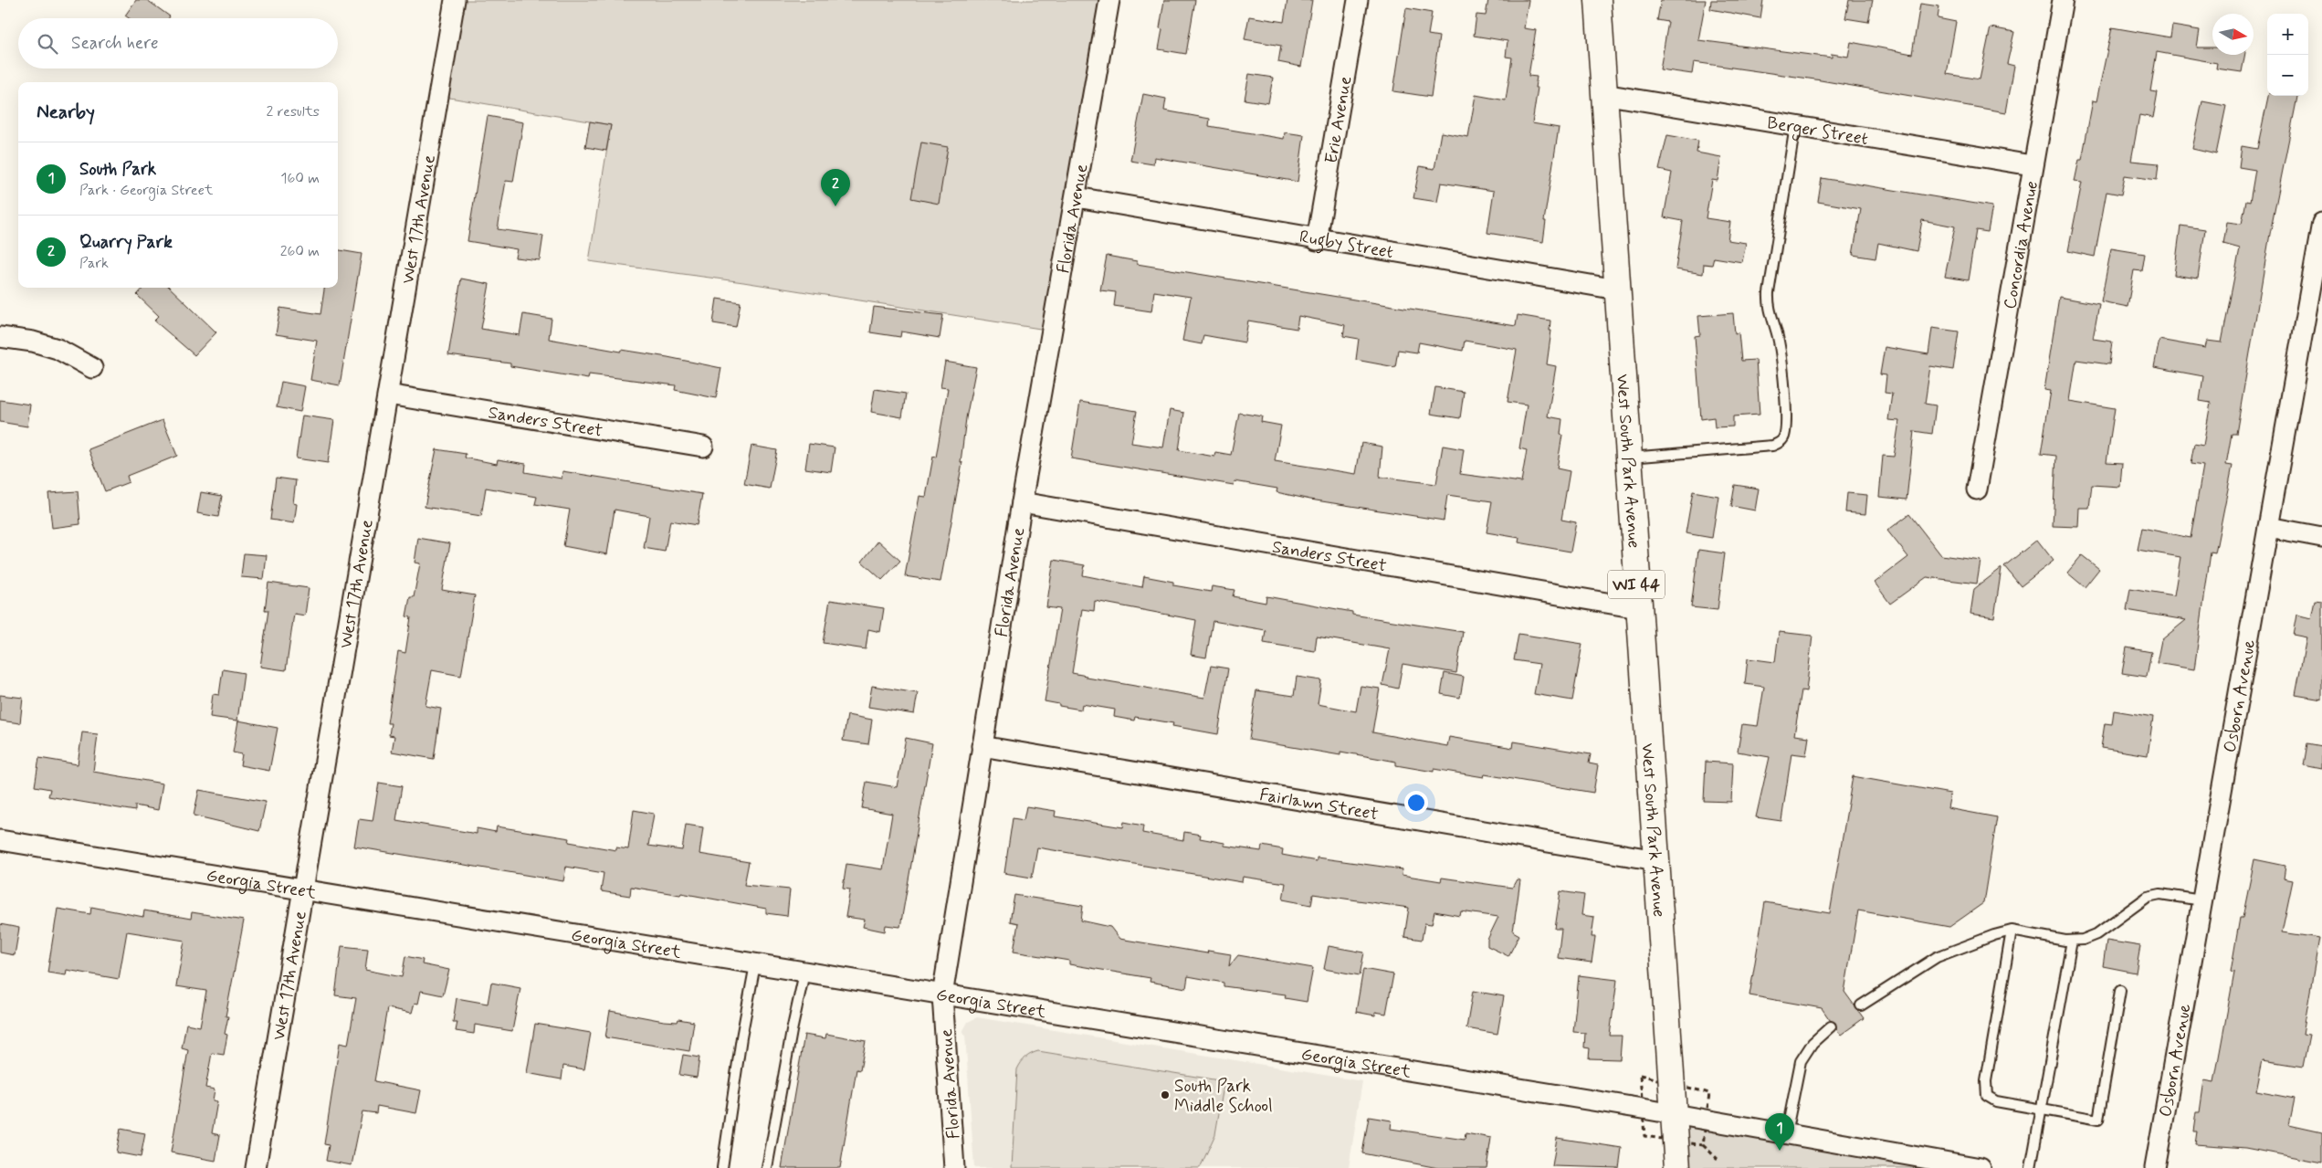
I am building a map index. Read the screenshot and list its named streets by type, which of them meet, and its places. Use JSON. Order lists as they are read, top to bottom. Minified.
{"streets":{"main road":["West South Park Avenue","WI 44"],"street":["Erie Avenue","Berger Street","Florida Avenue","West 17th Avenue","Rugby Street","Concordia Avenue","Sanders Street","Osborn Avenue","Fairlawn Street","Georgia Street"]},"crossings":[["Erie Avenue","Rugby Street"],["Berger Street","Concordia Avenue"],["Berger Street","West South Park Avenue"],["Florida Avenue","Rugby Street"],["Florida Avenue","Sanders Street"],["Florida Avenue","Fairlawn Street"],["Florida Avenue","Georgia Street"],["West 17th Avenue","Sanders Street"],["West 17th Avenue","Georgia Street"],["Rugby Street","West South Park Avenue"],["Sanders Street","West South Park Avenue"],["West South Park Avenue","Fairlawn Street"],["West South Park Avenue","Georgia Street"]],"places":["South Park Middle School"],"north":"right","page":{"map_buttons":["+","−"],"search":"Search here","heading":["Nearby","2 results"],"list":[{"mark":"1","name":"South Park","note":"Park · Georgia Street","value":"160 m"},{"mark":"2","name":"Quarry Park","note":"Park","value":"260 m"}],"pins":["2","1"]}}
